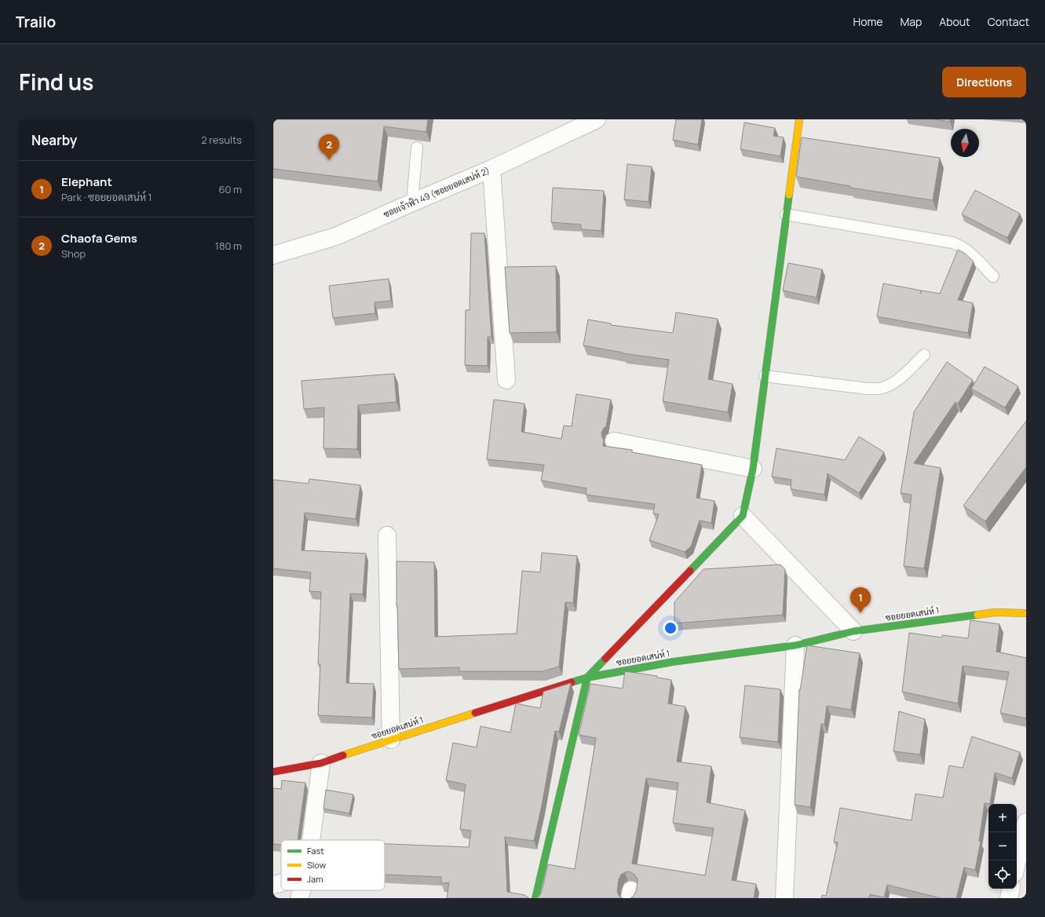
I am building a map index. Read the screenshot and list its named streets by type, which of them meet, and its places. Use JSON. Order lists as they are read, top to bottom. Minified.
{"streets":{"street":["ซอยเจ้าฟ้า 49 (ซอยยอดเสน่ห์ 2)","ซอยยอดเสน่ห์ 1"]},"legend":["Fast","Slow","Jam"],"north":"bottom","page":{"header":"Trailo","nav":["Home","Map","About","Contact"],"title":"Find us","buttons":"Directions","heading":["Nearby","2 results"],"pins":["2","1"],"list":[{"mark":"1","name":"Elephant","note":"Park · ซอยยอดเสน่ห์ 1","value":"60 m"},{"mark":"2","name":"Chaofa Gems","note":"Shop","value":"180 m"}],"map_buttons":["+","−"]}}
